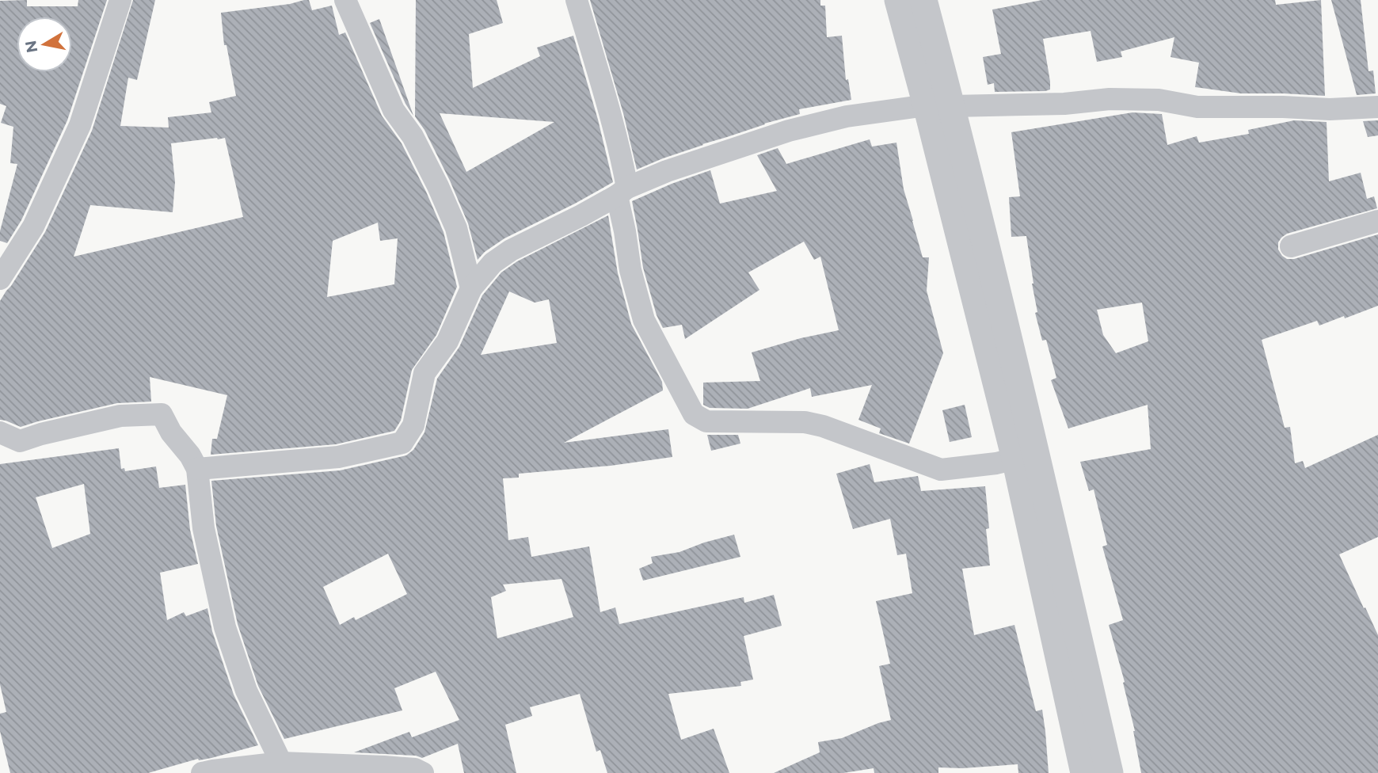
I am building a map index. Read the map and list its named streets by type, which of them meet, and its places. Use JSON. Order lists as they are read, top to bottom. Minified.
{"north":"left"}
